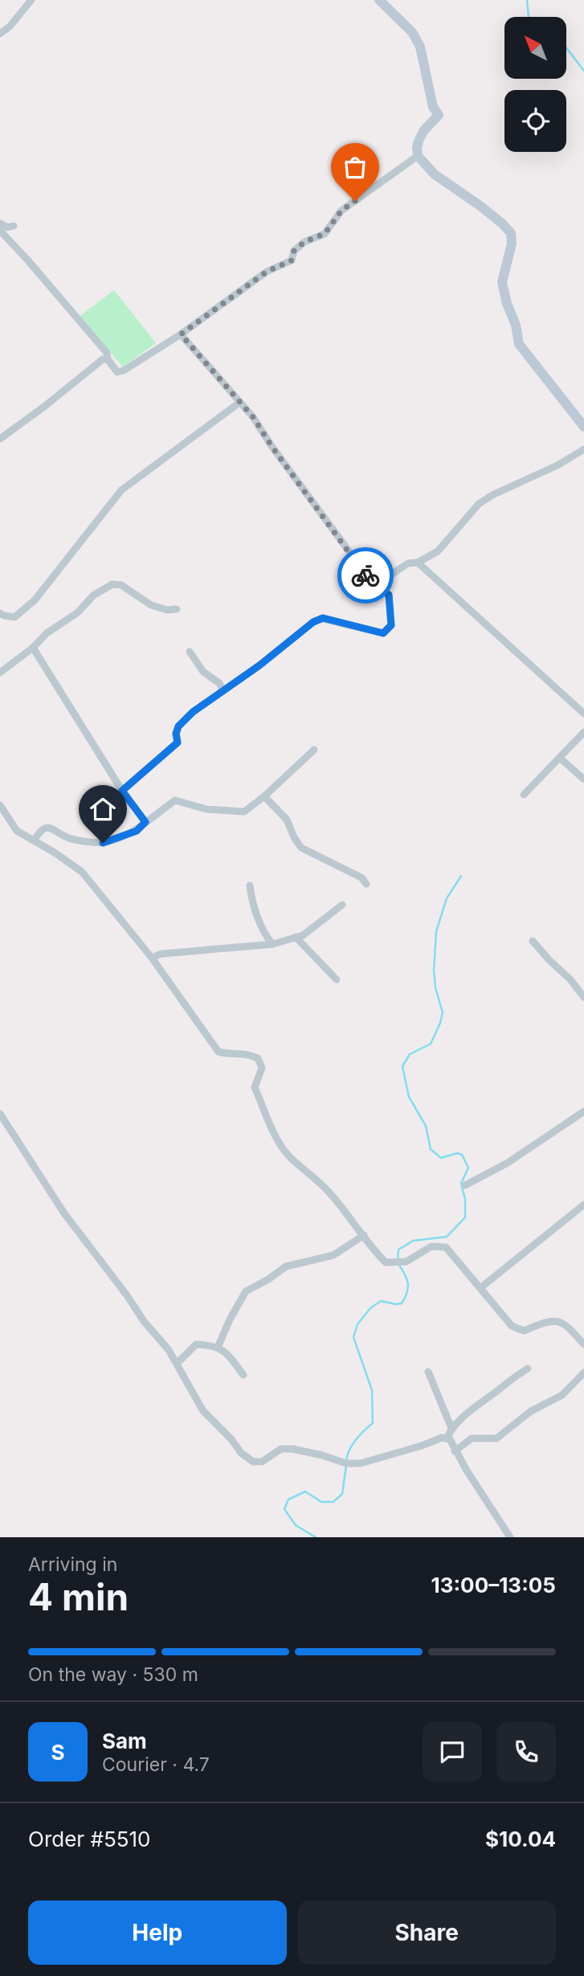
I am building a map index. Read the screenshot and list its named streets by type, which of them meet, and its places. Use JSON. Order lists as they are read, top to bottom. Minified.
{"north":"top left","page":{"heading":["4 min","Arriving in","13:00–13:05"],"panel":["Sam","Courier · 4.7","Order #5510","$10.04"],"bar":"On the way · 530 m","round":"S","buttons":["Help","Share"]}}
